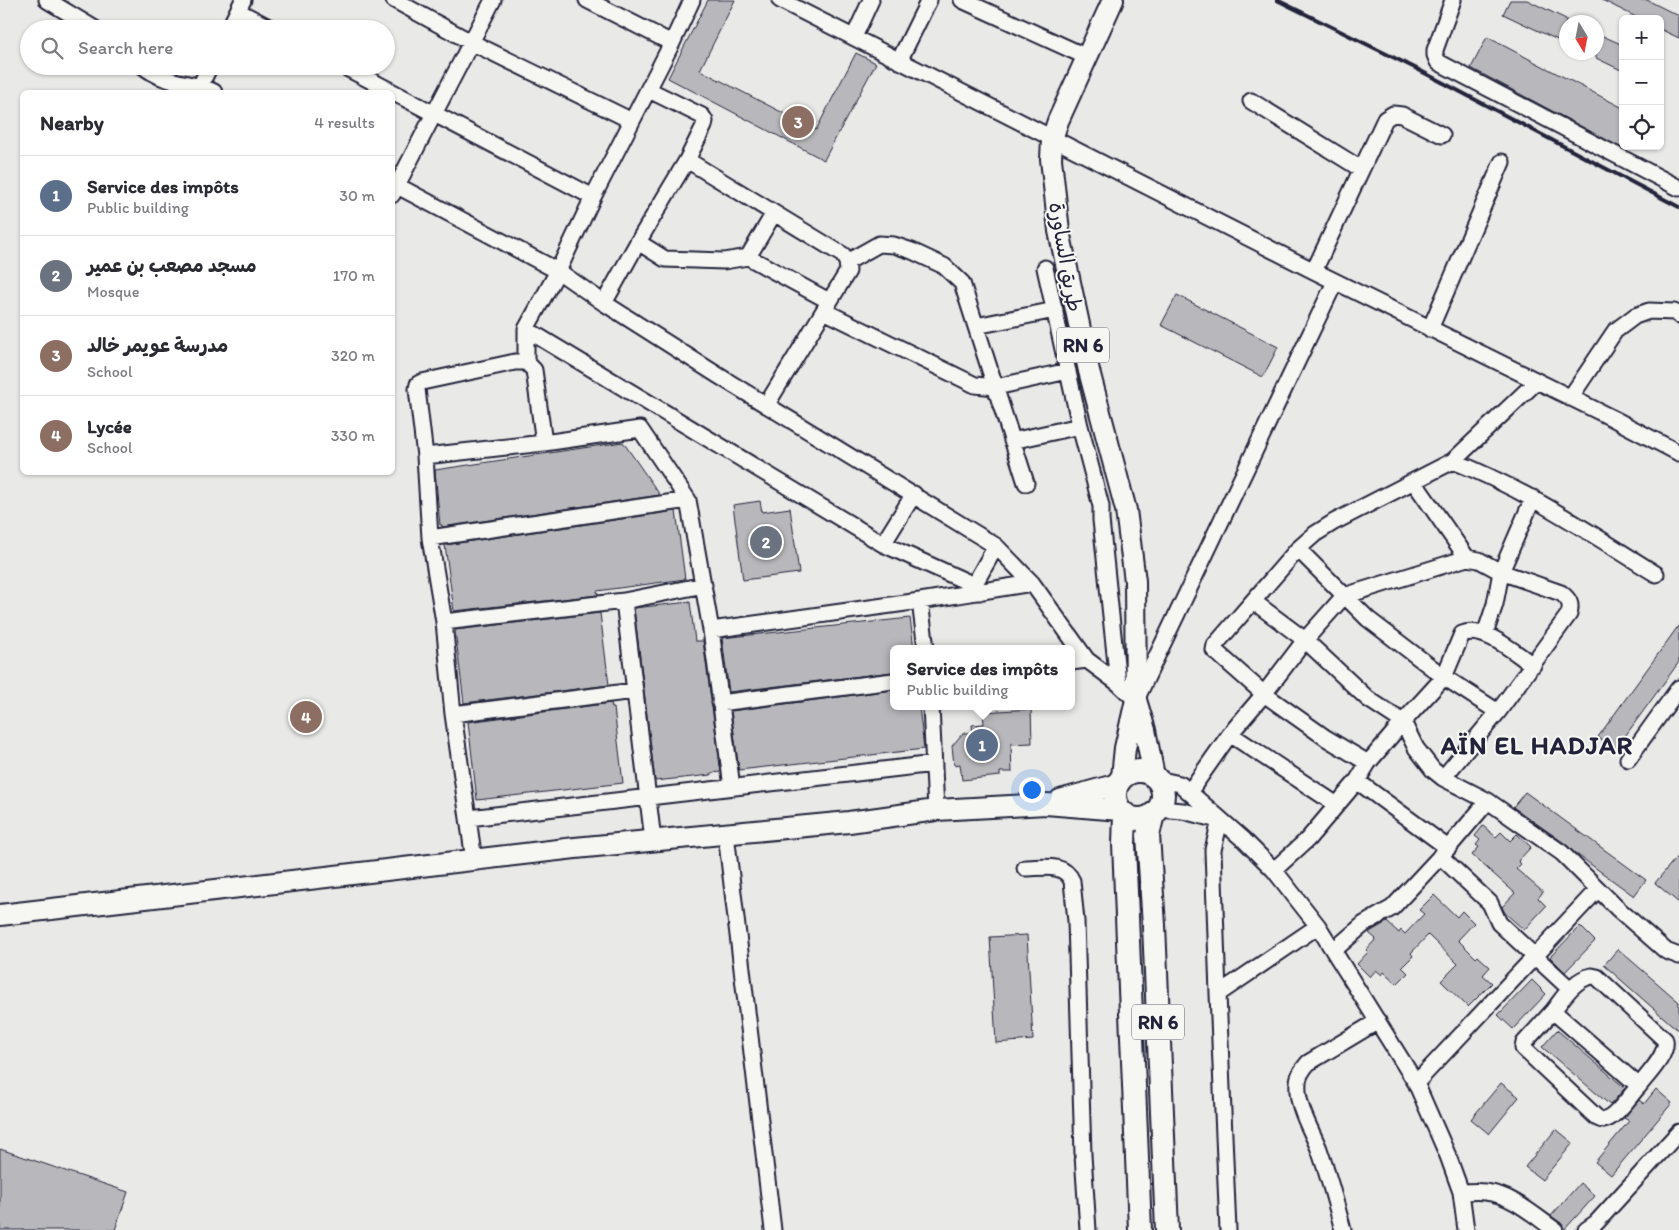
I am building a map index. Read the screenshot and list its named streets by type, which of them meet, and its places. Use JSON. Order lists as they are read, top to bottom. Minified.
{"streets":{"highway":["RN 6"],"main road":["طريق الساورة"]},"crossings":[["طريق الساورة","RN 6"]],"districts":["AÏN EL HADJAR"],"north":"bottom","page":{"map_buttons":["+","−"],"search":"Search here","heading":["Nearby","4 results"],"pins":["3","2","4","1"],"list":[{"mark":"1","name":"Service des impôts","note":"Public building","value":"30 m"},{"mark":"2","name":"مسجد مصعب بن عمير","note":"Mosque","value":"170 m"},{"mark":"3","name":"مدرسة عويمر خالد","note":"School","value":"320 m"},{"mark":"4","name":"Lycée","note":"School","value":"330 m"}],"popup":["Service des impôts","Public building"]}}
